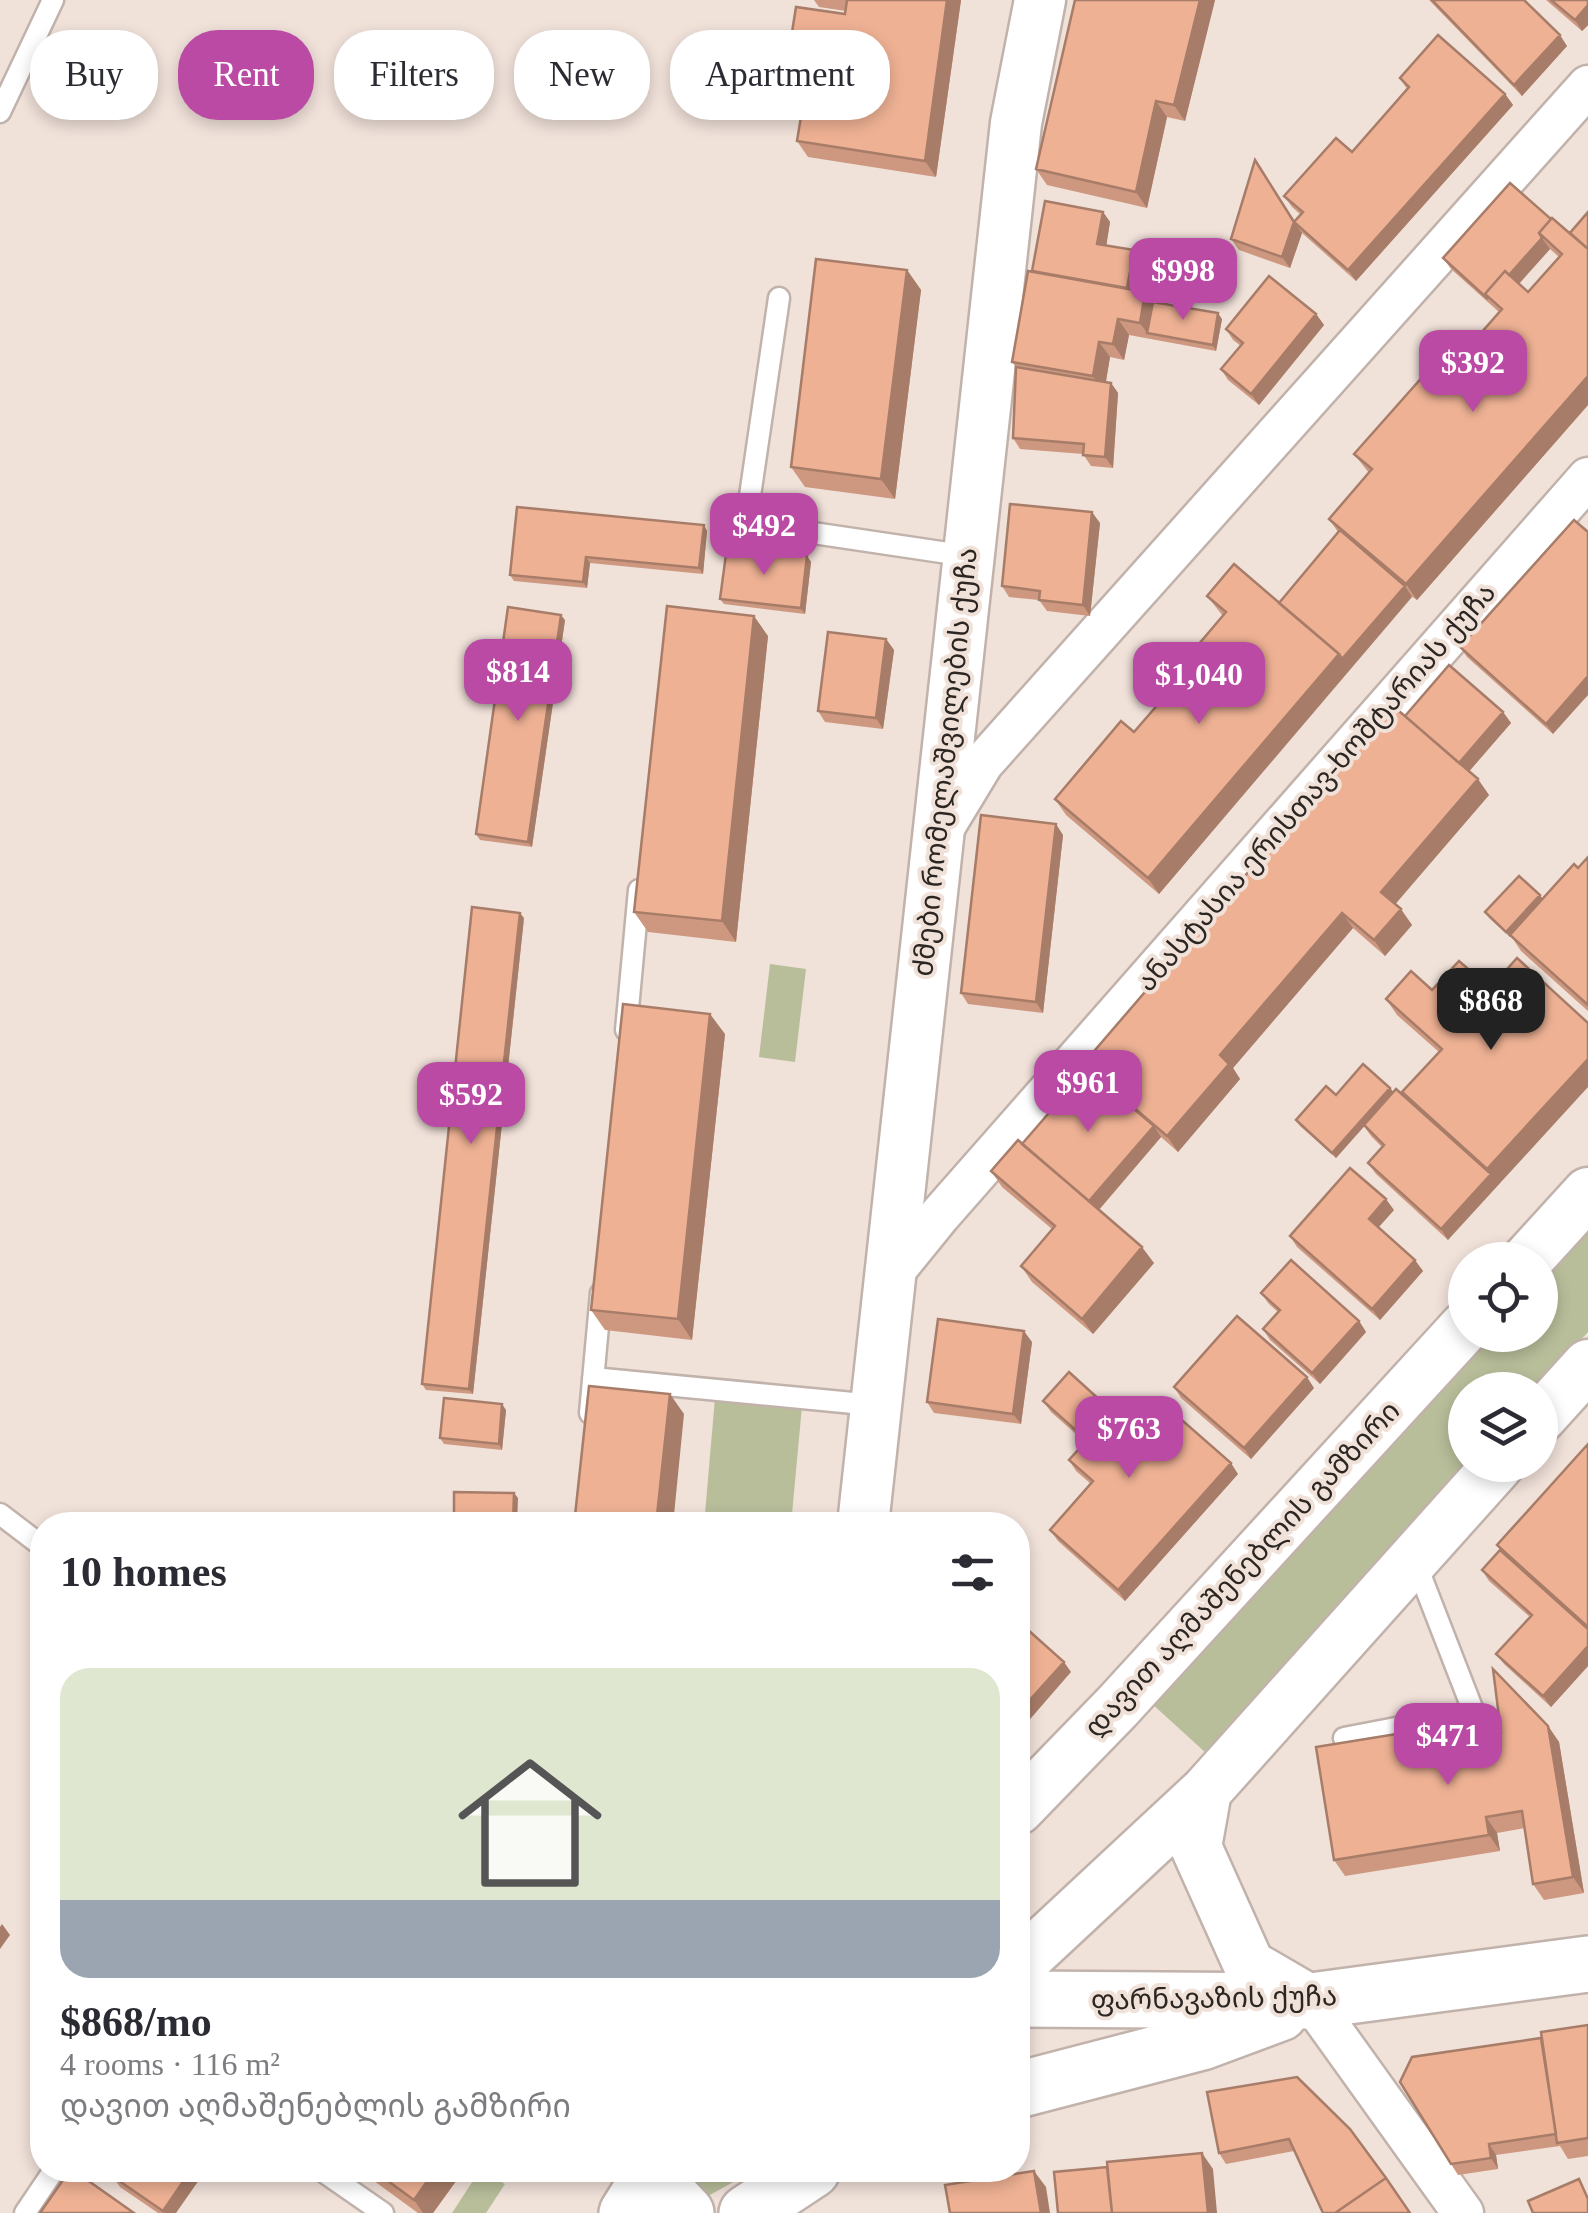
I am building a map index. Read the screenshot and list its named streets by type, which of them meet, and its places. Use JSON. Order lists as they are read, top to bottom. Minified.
{"streets":{"main road":["ფარნავაზის ქუჩა"],"street":["ძმები რომელაშვილების ქუჩა","ანასტასია ერისთავ-ხოშტარიას ქუჩა","დავით აღმაშენებლის გამზირი"]},"crossings":[["ძმები რომელაშვილების ქუჩა","ანასტასია ერისთავ-ხოშტარიას ქუჩა"]],"page":{"chip":["Buy","Rent","Filters","New","Apartment"],"price":["$998","$392","$492","$814","$1,040","$868","$961","$592","$763","$471"],"heading":"10 homes","list":[{"name":"$868/mo","note":"4 rooms · 116 m² · დავით აღმაშენებლის გამზირი"}]}}
